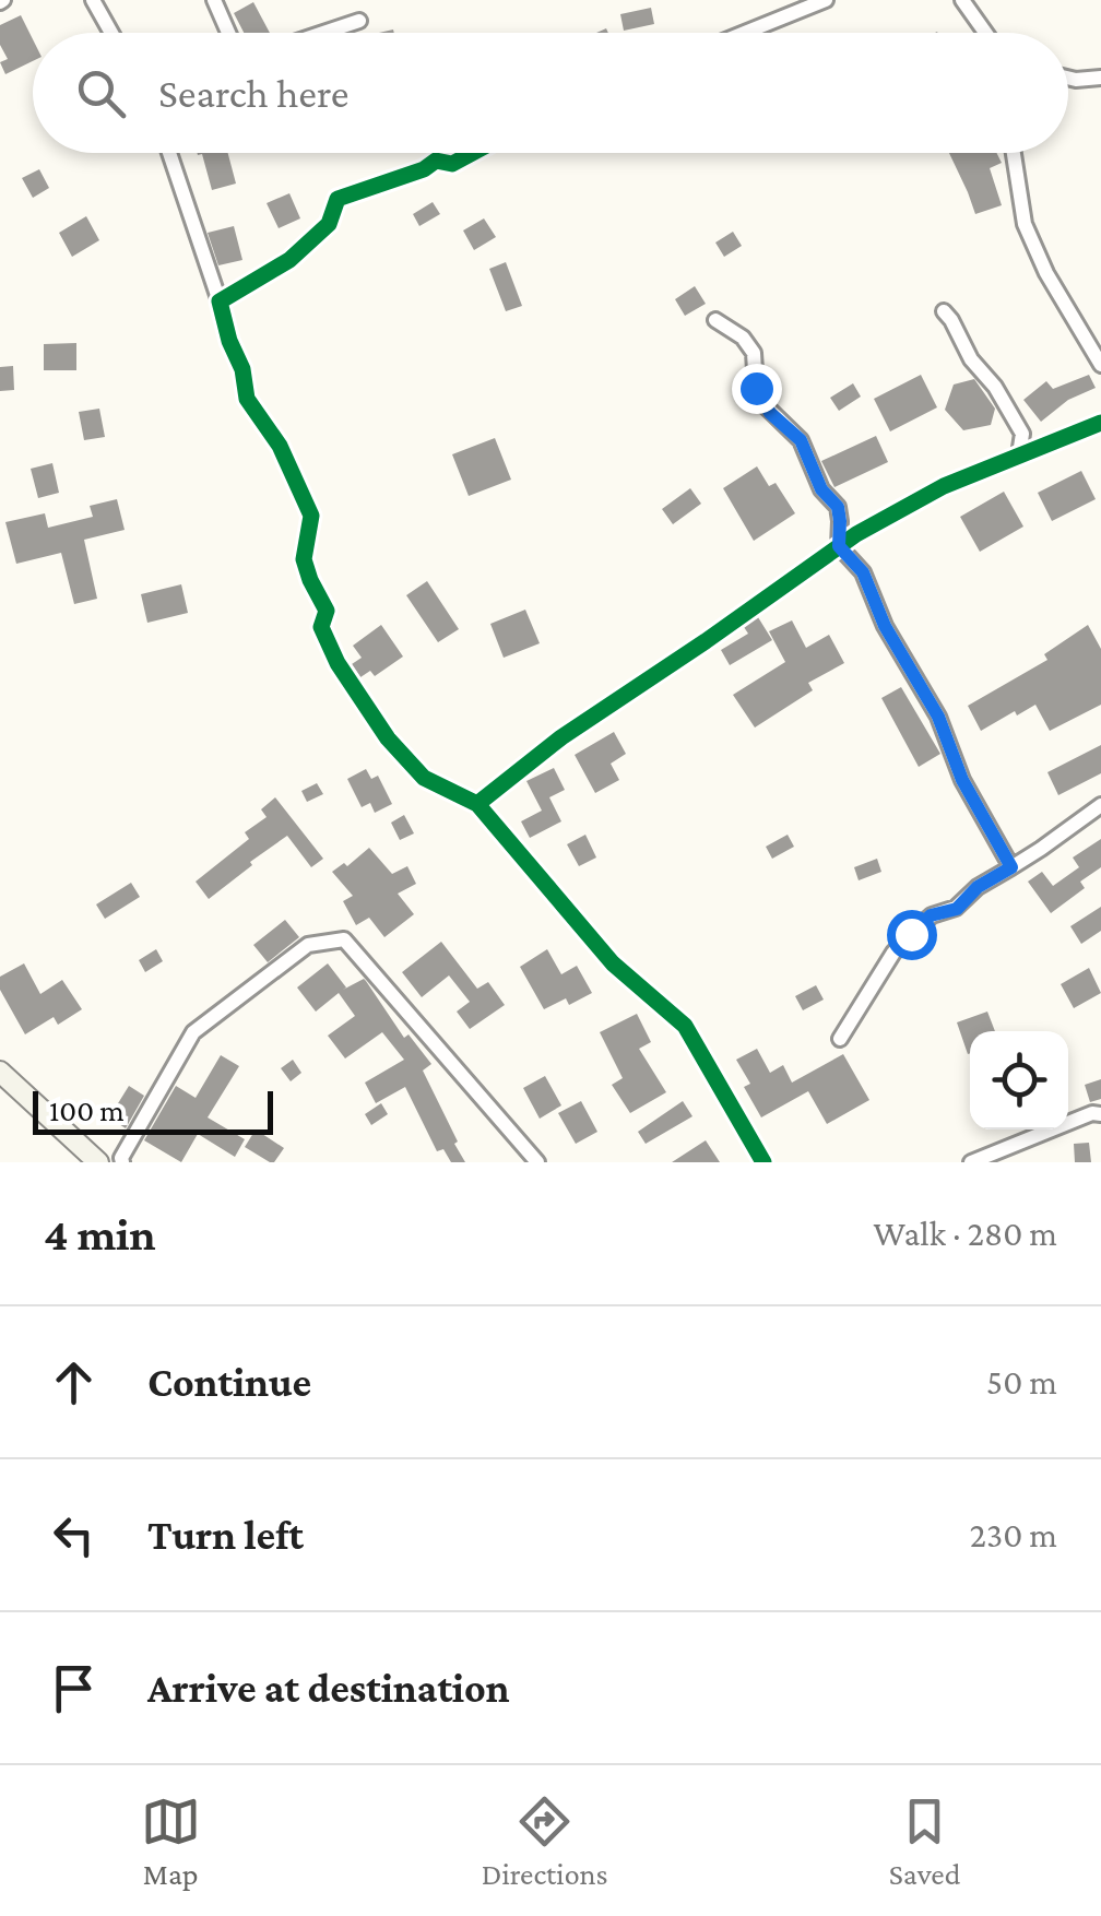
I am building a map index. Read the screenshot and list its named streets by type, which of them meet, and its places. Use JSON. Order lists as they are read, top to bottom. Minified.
{"scale_bar":"100 m","page":{"search":"Search here","scale":"100 m","heading":["4 min","Walk · 280 m"],"list":[["Continue","50 m"],["Turn left","230 m"],"Arrive at destination"],"nav":["Map","Directions","Saved"]}}
